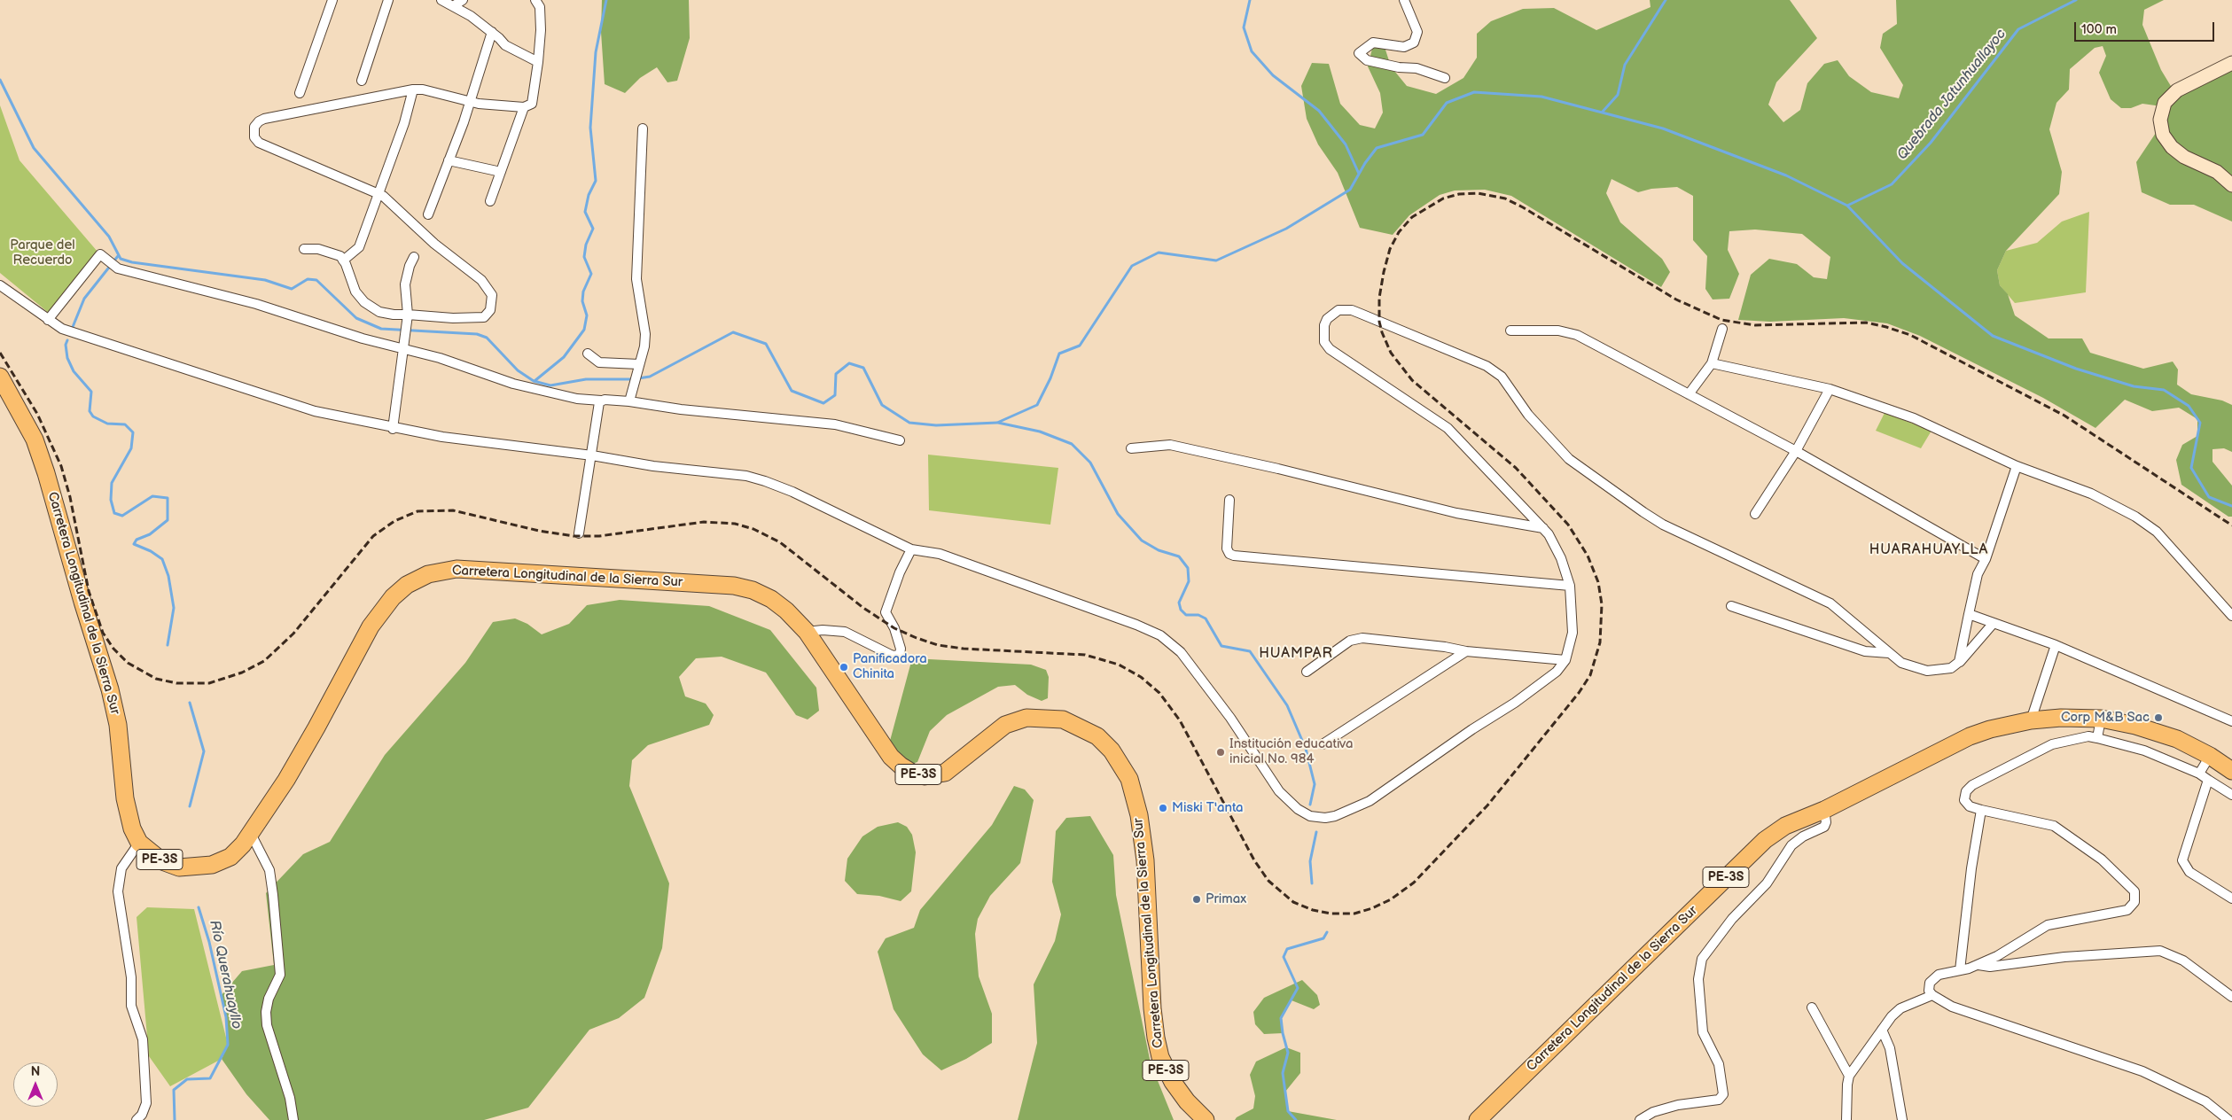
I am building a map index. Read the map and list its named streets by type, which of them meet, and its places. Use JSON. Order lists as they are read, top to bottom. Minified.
{"streets":{"highway":["Carretera Longitudinal de la Sierra Sur","PE-3S"]},"districts":["HUARAHUAYLLA","HUAMPAR"],"water":["Quebrada Jatunhuallayoc","Río Querahuayllo"],"parks":["Parque del Recuerdo"],"places":["Panificadora Chinita","Corp M&B Sac","Institución educativa inicial No. 984","Miski T'anta","Primax"],"scale_bar":"100 m","north":"top"}
